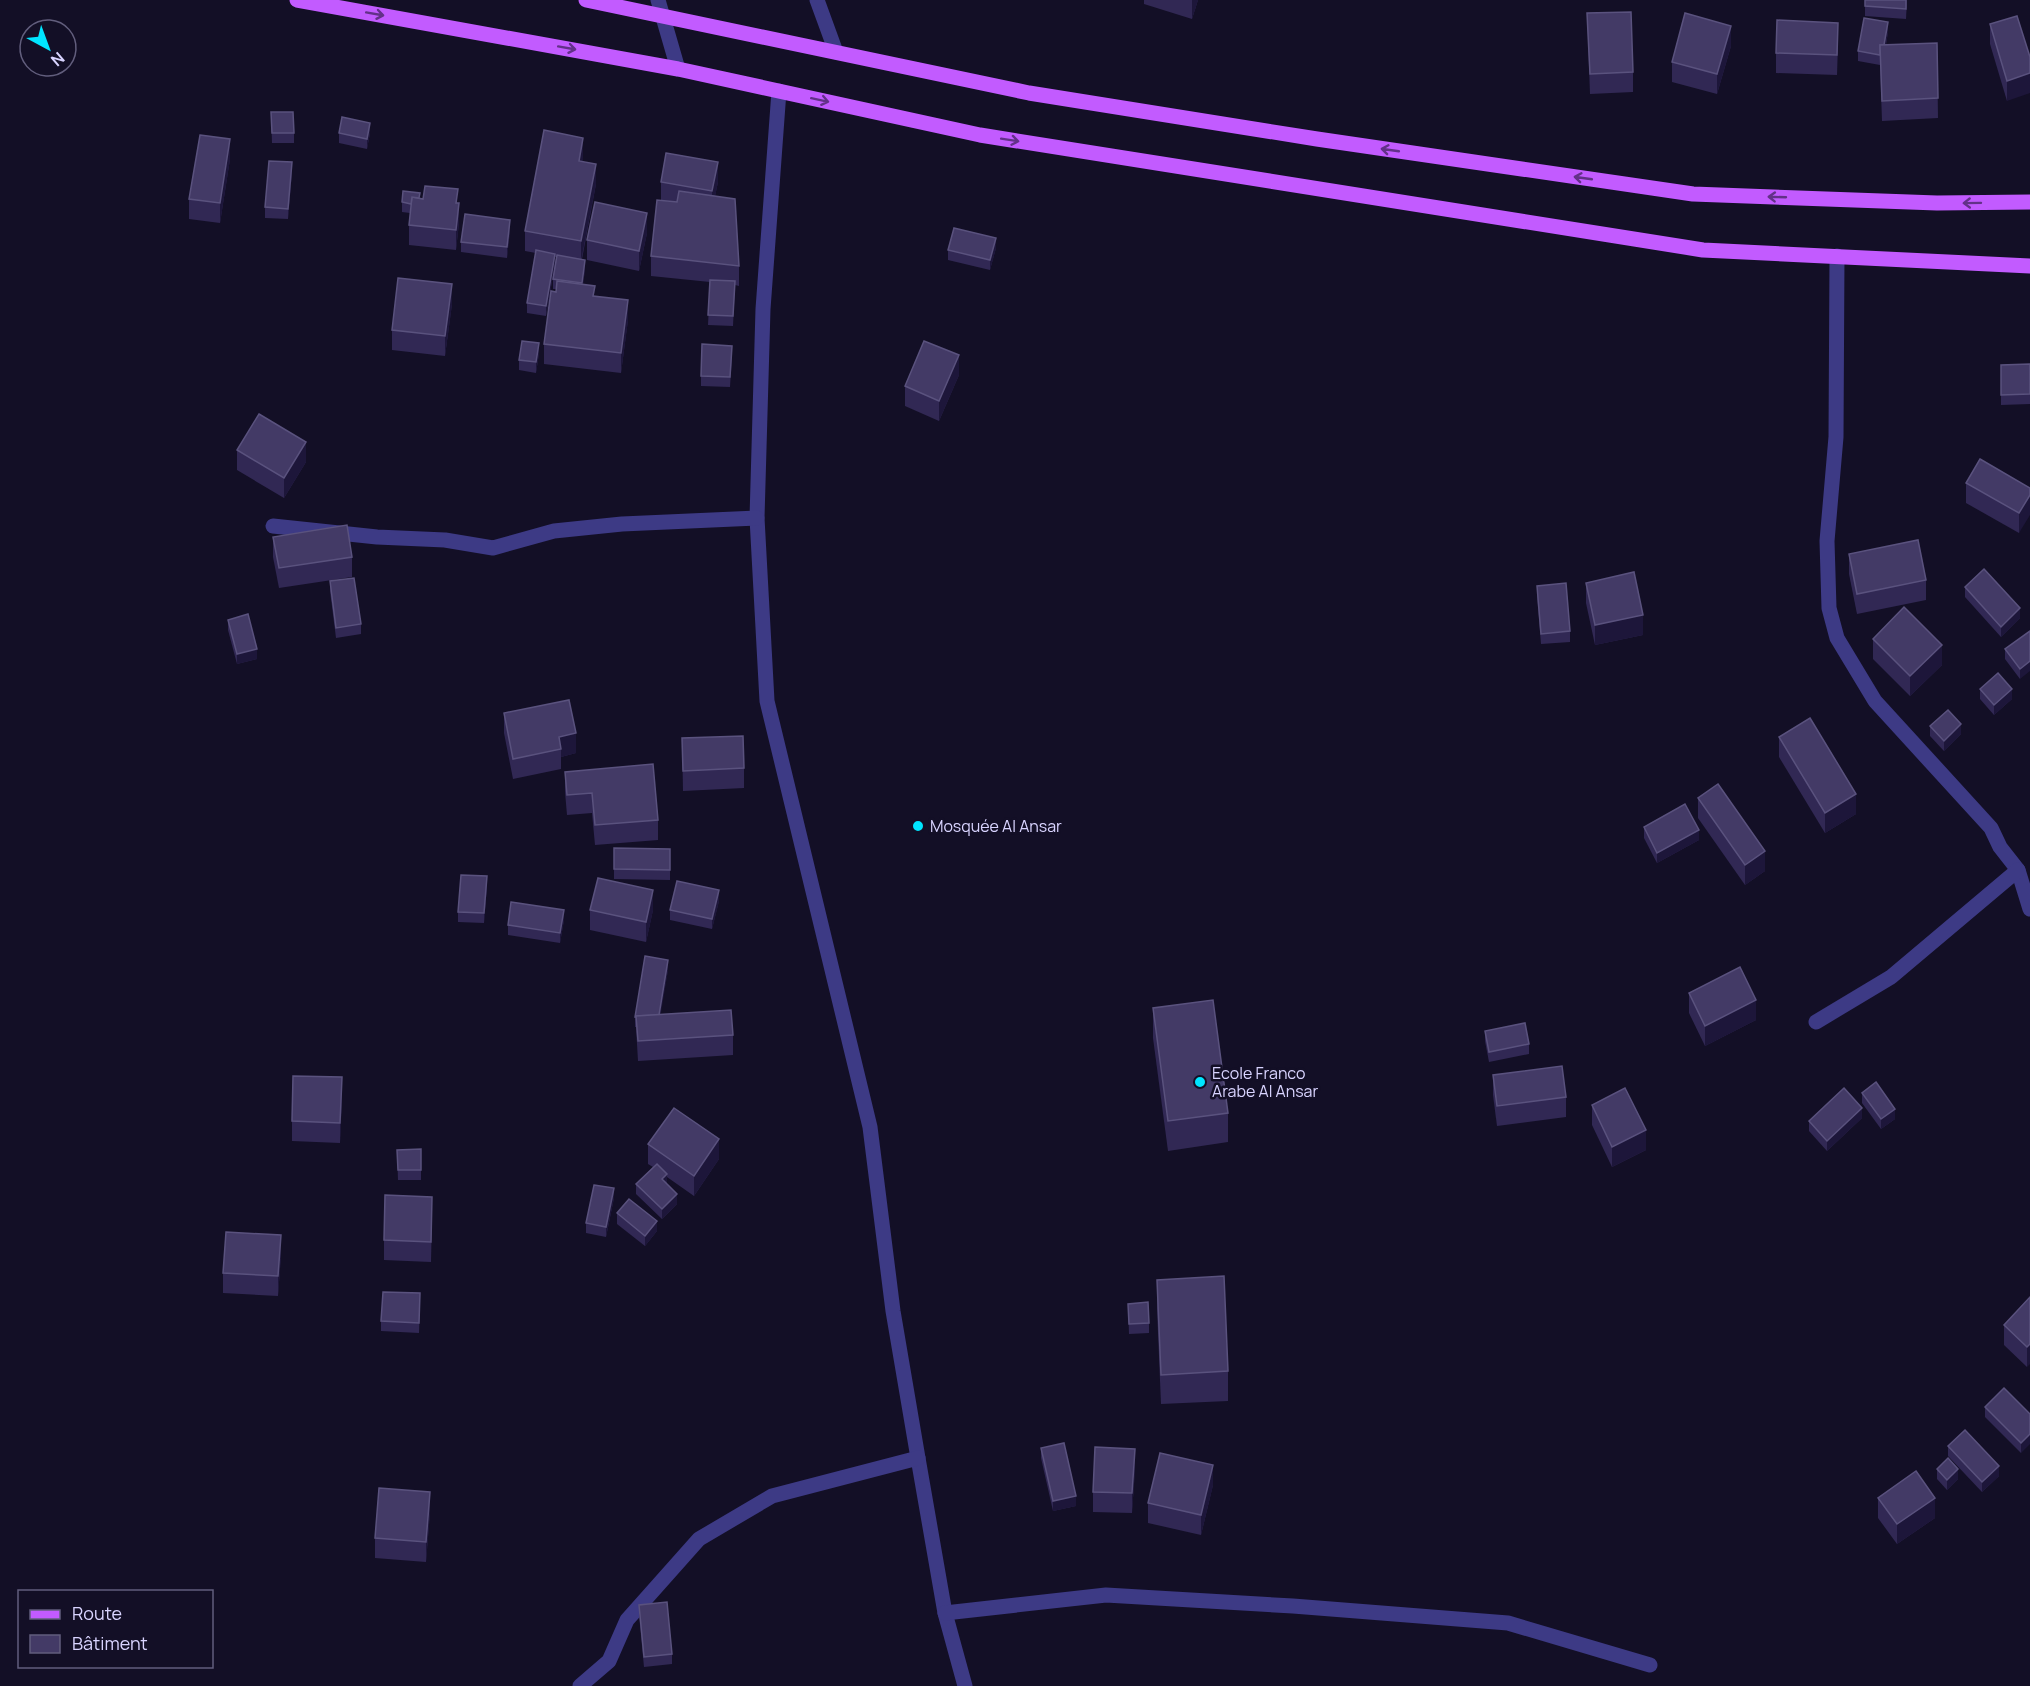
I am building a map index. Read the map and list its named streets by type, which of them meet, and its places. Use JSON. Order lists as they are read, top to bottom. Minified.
{"places":["Mosquée Al Ansar","Ecole Franco Arabe Al Ansar"],"legend":["Route","Bâtiment"],"north":"bottom right"}
